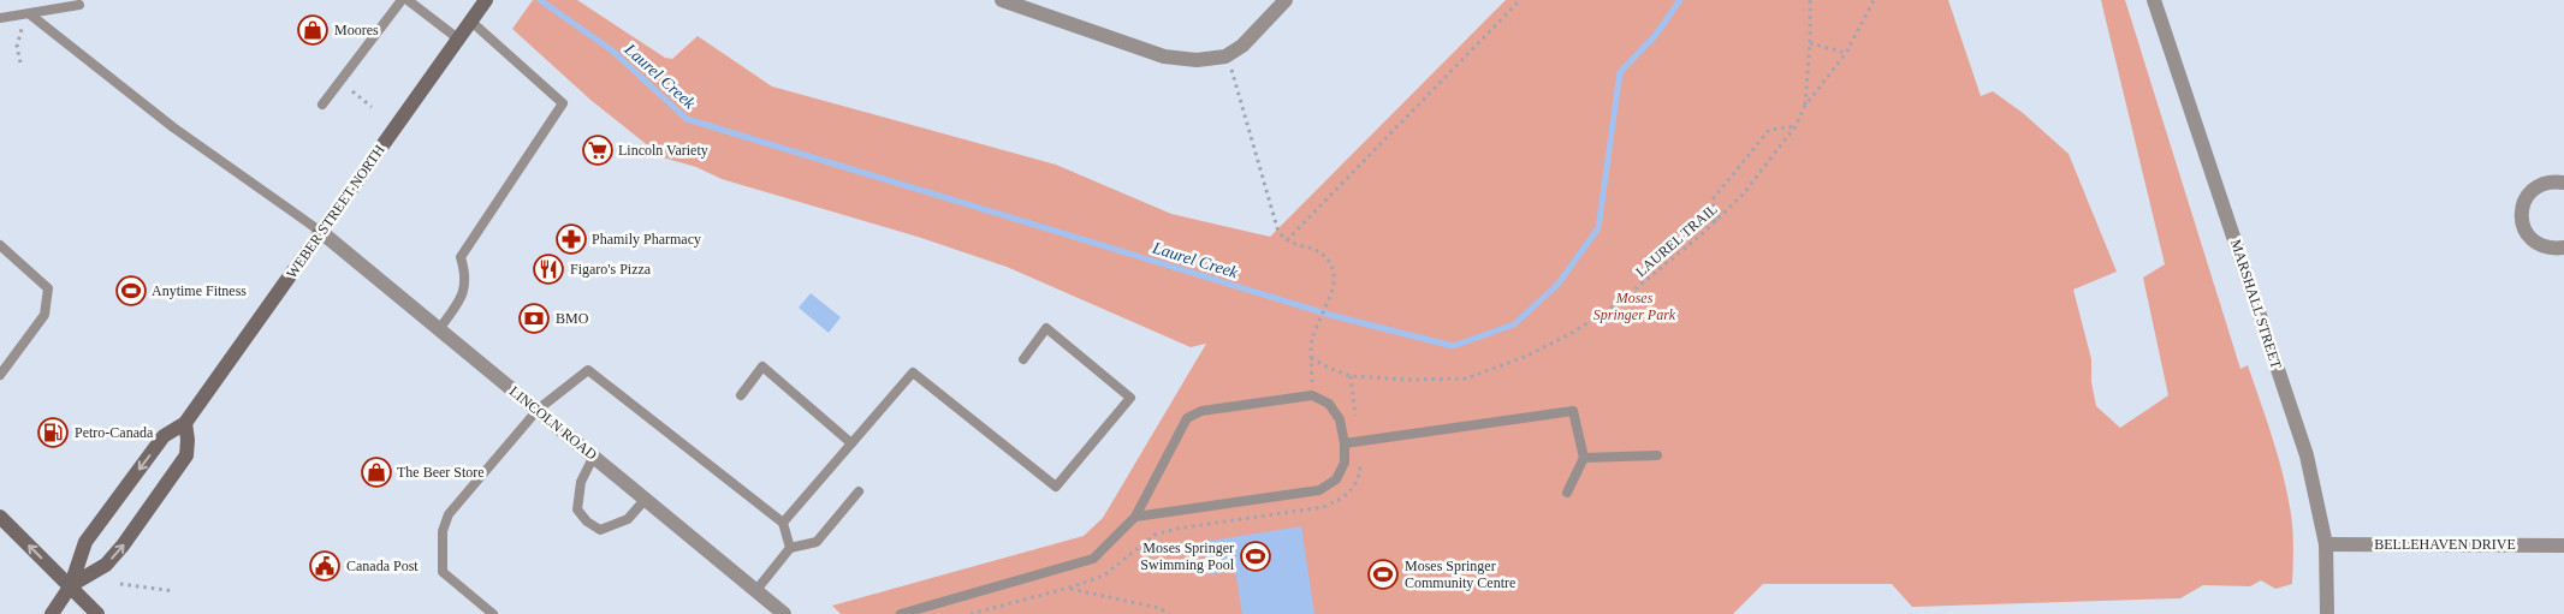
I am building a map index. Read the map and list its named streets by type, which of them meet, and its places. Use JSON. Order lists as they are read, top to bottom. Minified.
{"streets":{"main road":["WEBER STREET NORTH"],"street":["MARSHALL STREET","LINCOLN ROAD","BELLEHAVEN DRIVE"],"path":["LAUREL TRAIL"]},"crossings":[["WEBER STREET NORTH","LINCOLN ROAD"],["MARSHALL STREET","BELLEHAVEN DRIVE"]],"water":["Laurel Creek"],"parks":["Moses Springer Park"],"places":{"shop":["Moores","The Beer Store"],"supermarket":["Lincoln Variety"],"pharmacy":["Phamily Pharmacy"],"restaurant":["Figaro's Pizza"],"sports":["Anytime Fitness","Moses Springer Swimming Pool","Moses Springer Community Centre"],"bank":["BMO"],"fuel station":["Petro-Canada"],"public building":["Canada Post"]}}
